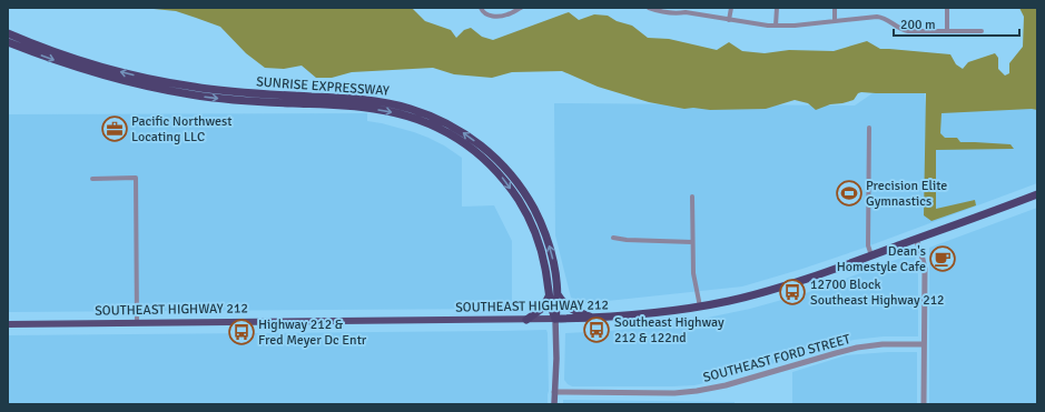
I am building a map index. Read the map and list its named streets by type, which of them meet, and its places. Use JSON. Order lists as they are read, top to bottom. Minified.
{"streets":{"highway":["SUNRISE EXPRESSWAY","SOUTHEAST HIGHWAY 212"],"street":["SOUTHEAST FORD STREET"]},"crossings":[["SUNRISE EXPRESSWAY","SOUTHEAST HIGHWAY 212"]],"places":{"office":["Pacific Northwest Locating LLC"],"sports":["Precision Elite Gymnastics"],"cafe":["Dean's Homestyle Cafe"],"bus stop":["12700 Block Southeast Highway 212","Southeast Highway 212 & 122nd","Highway 212 & Fred Meyer Dc Entr"]},"scale_bar":"200 m"}
